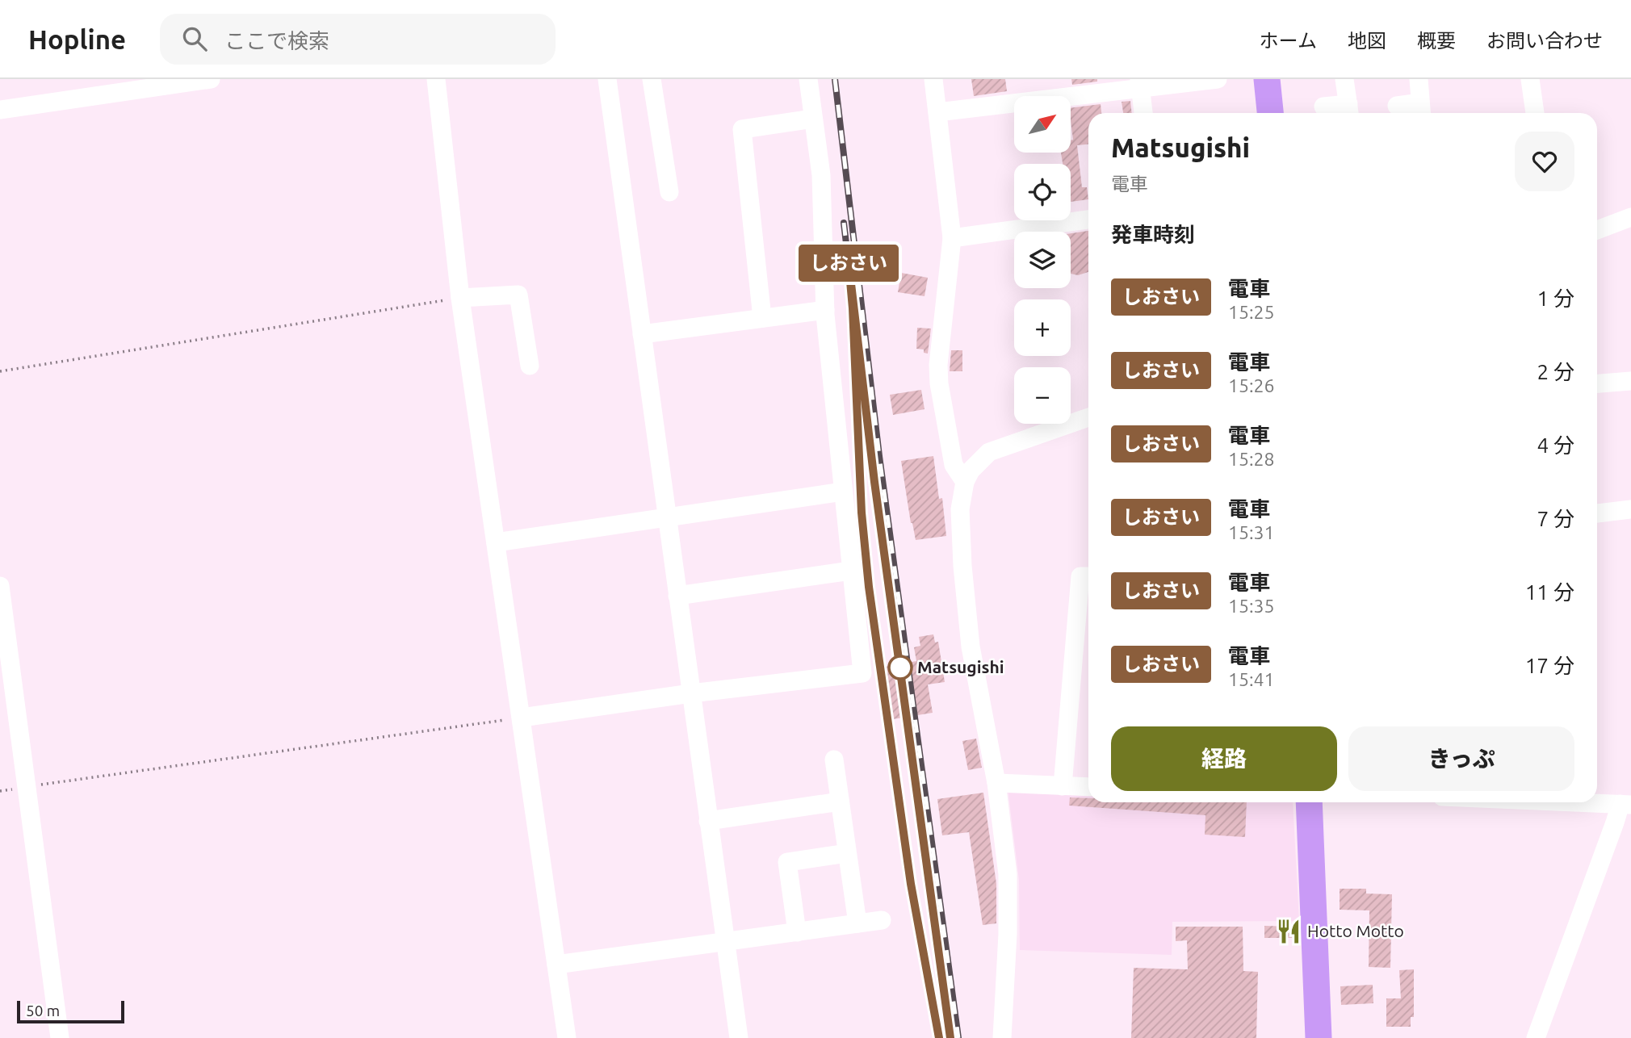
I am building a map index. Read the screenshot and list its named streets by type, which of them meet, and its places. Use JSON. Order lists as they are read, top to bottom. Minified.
{"places":{"other":["Matsugishi"],"restaurant":["Hotto Motto"]},"scale_bar":"50 m","north":"top right","page":{"header":"Hopline","search":"ここで検索","nav":["ホーム","地図","概要","お問い合わせ"],"on_map":"しおさい","map_buttons":["+","−"],"heading":[["Matsugishi","電車"],"発車時刻"],"list":[{"mark":"しおさい","name":"電車","note":"15:25","value":"1 分"},{"mark":"しおさい","name":"電車","note":"15:26","value":"2 分"},{"mark":"しおさい","name":"電車","note":"15:28","value":"4 分"},{"mark":"しおさい","name":"電車","note":"15:31","value":"7 分"},{"mark":"しおさい","name":"電車","note":"15:35","value":"11 分"},{"mark":"しおさい","name":"電車","note":"15:41","value":"17 分"}],"buttons":["経路","きっぷ"],"scale":"50 m"}}
